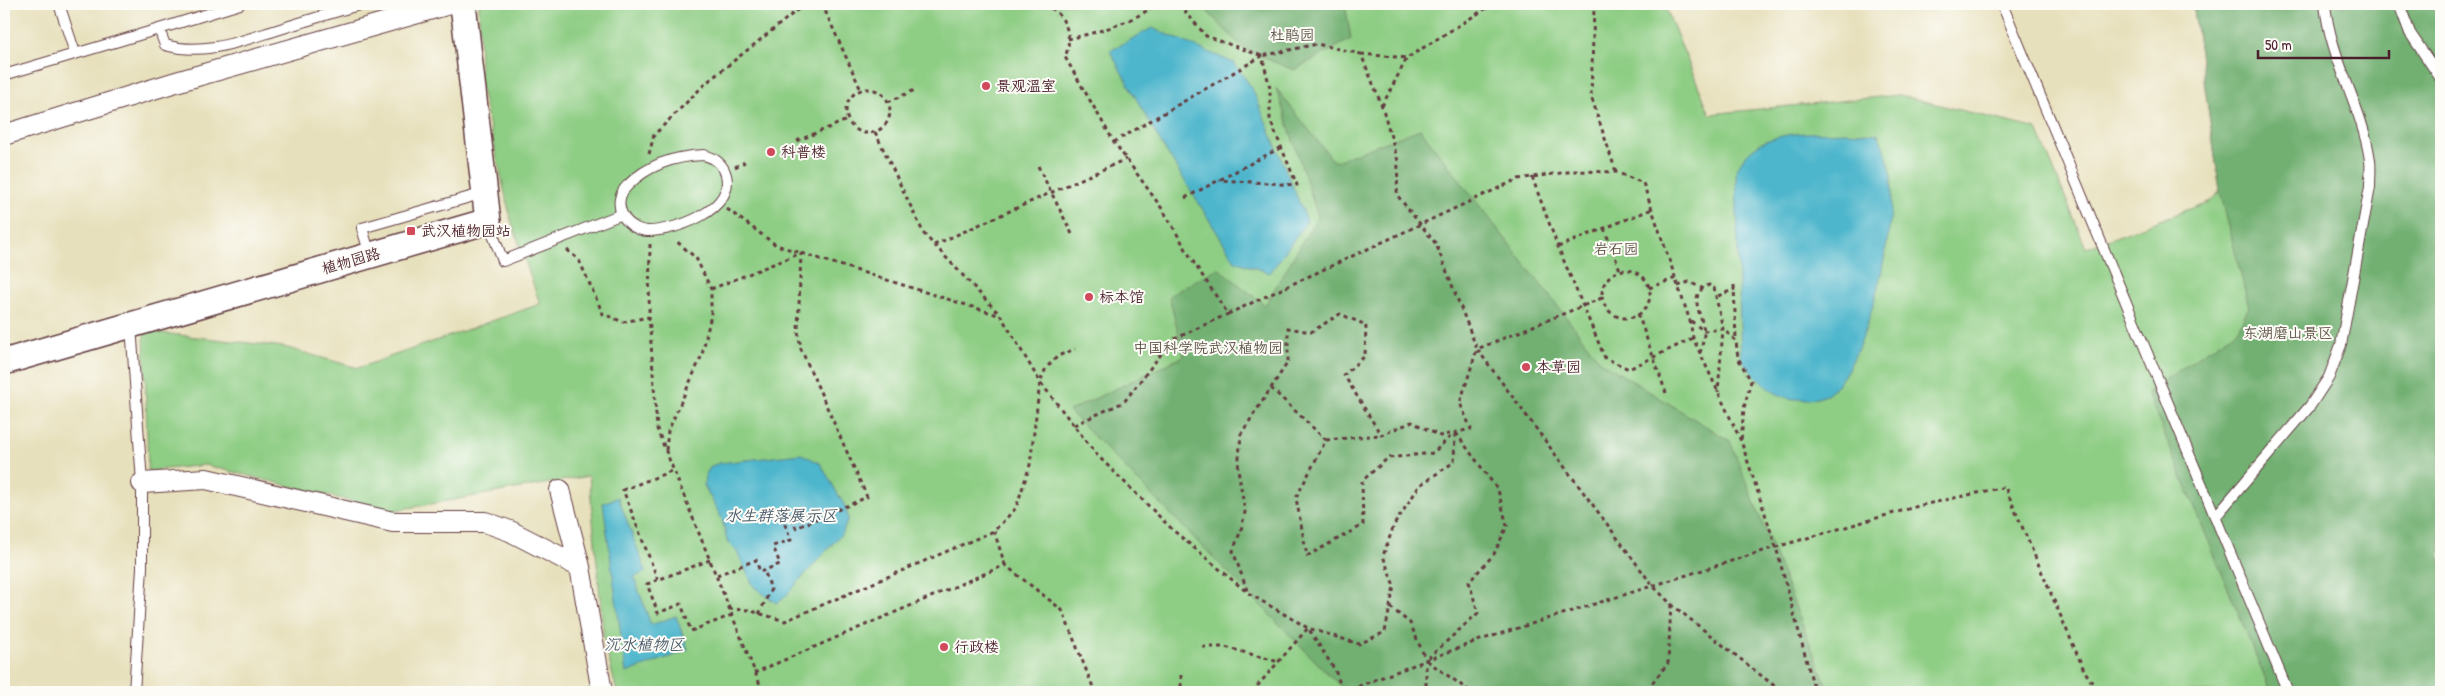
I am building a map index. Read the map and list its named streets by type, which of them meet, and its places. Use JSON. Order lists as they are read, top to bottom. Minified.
{"streets":{"street":["植物园路"]},"water":["水生群落展示区","沉水植物区"],"parks":["杜鹃园","岩石园","东湖磨山景区","中国科学院武汉植物园"],"places":{"other":["景观温室","科普楼","标本馆","本草园","行政楼"],"transit":["武汉植物园站"]},"scale_bar":"50 m"}
